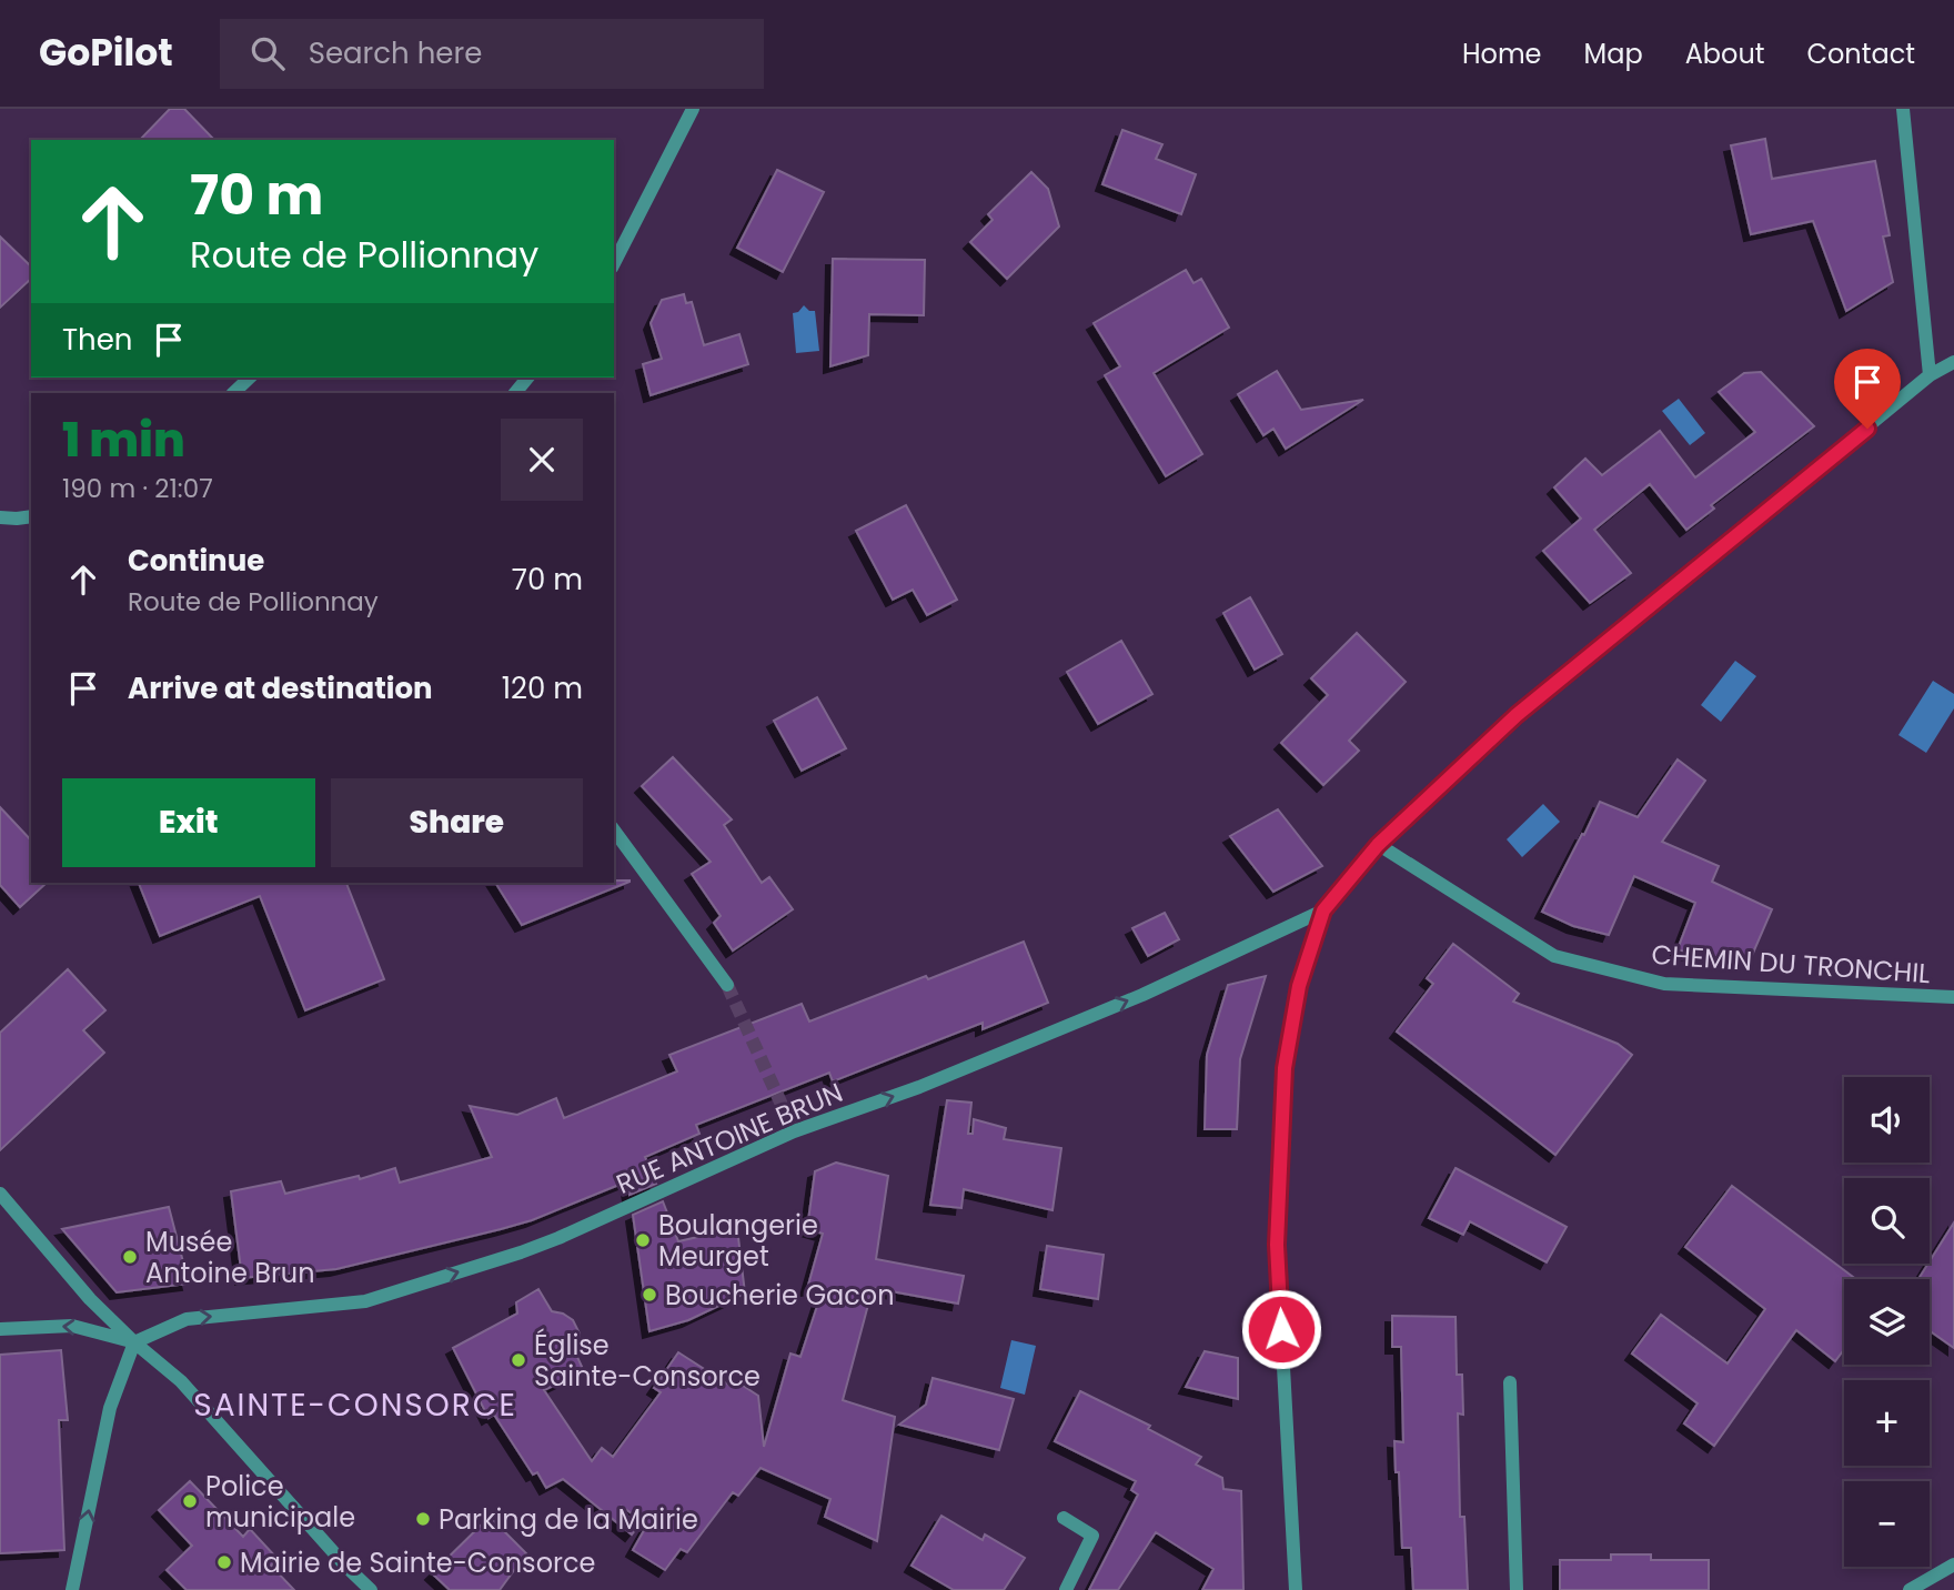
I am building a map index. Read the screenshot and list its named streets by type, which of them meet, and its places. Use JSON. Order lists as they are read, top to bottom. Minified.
{"streets":{"street":["CHEMIN DU TRONCHIL","RUE ANTOINE BRUN"]},"one_way":["RUE ANTOINE BRUN"],"districts":["SAINTE-CONSORCE"],"places":["Boulangerie Meurget","Musée Antoine Brun","Boucherie Gacon","Église Sainte-Consorce","Police municipale","Parking de la Mairie","Mairie de Sainte-Consorce"],"page":{"header":"GoPilot","search":"Search here","nav":["Home","Map","About","Contact"],"turn":["70 m","Route de Pollionnay"],"then":"Then","heading":["1 min","190 m · 21:07"],"list":[{"name":"Continue","note":"Route de Pollionnay","value":"70 m"},{"name":"Arrive at destination","value":"120 m"}],"buttons":["Exit","Share"],"map_buttons":["+","−"]}}
